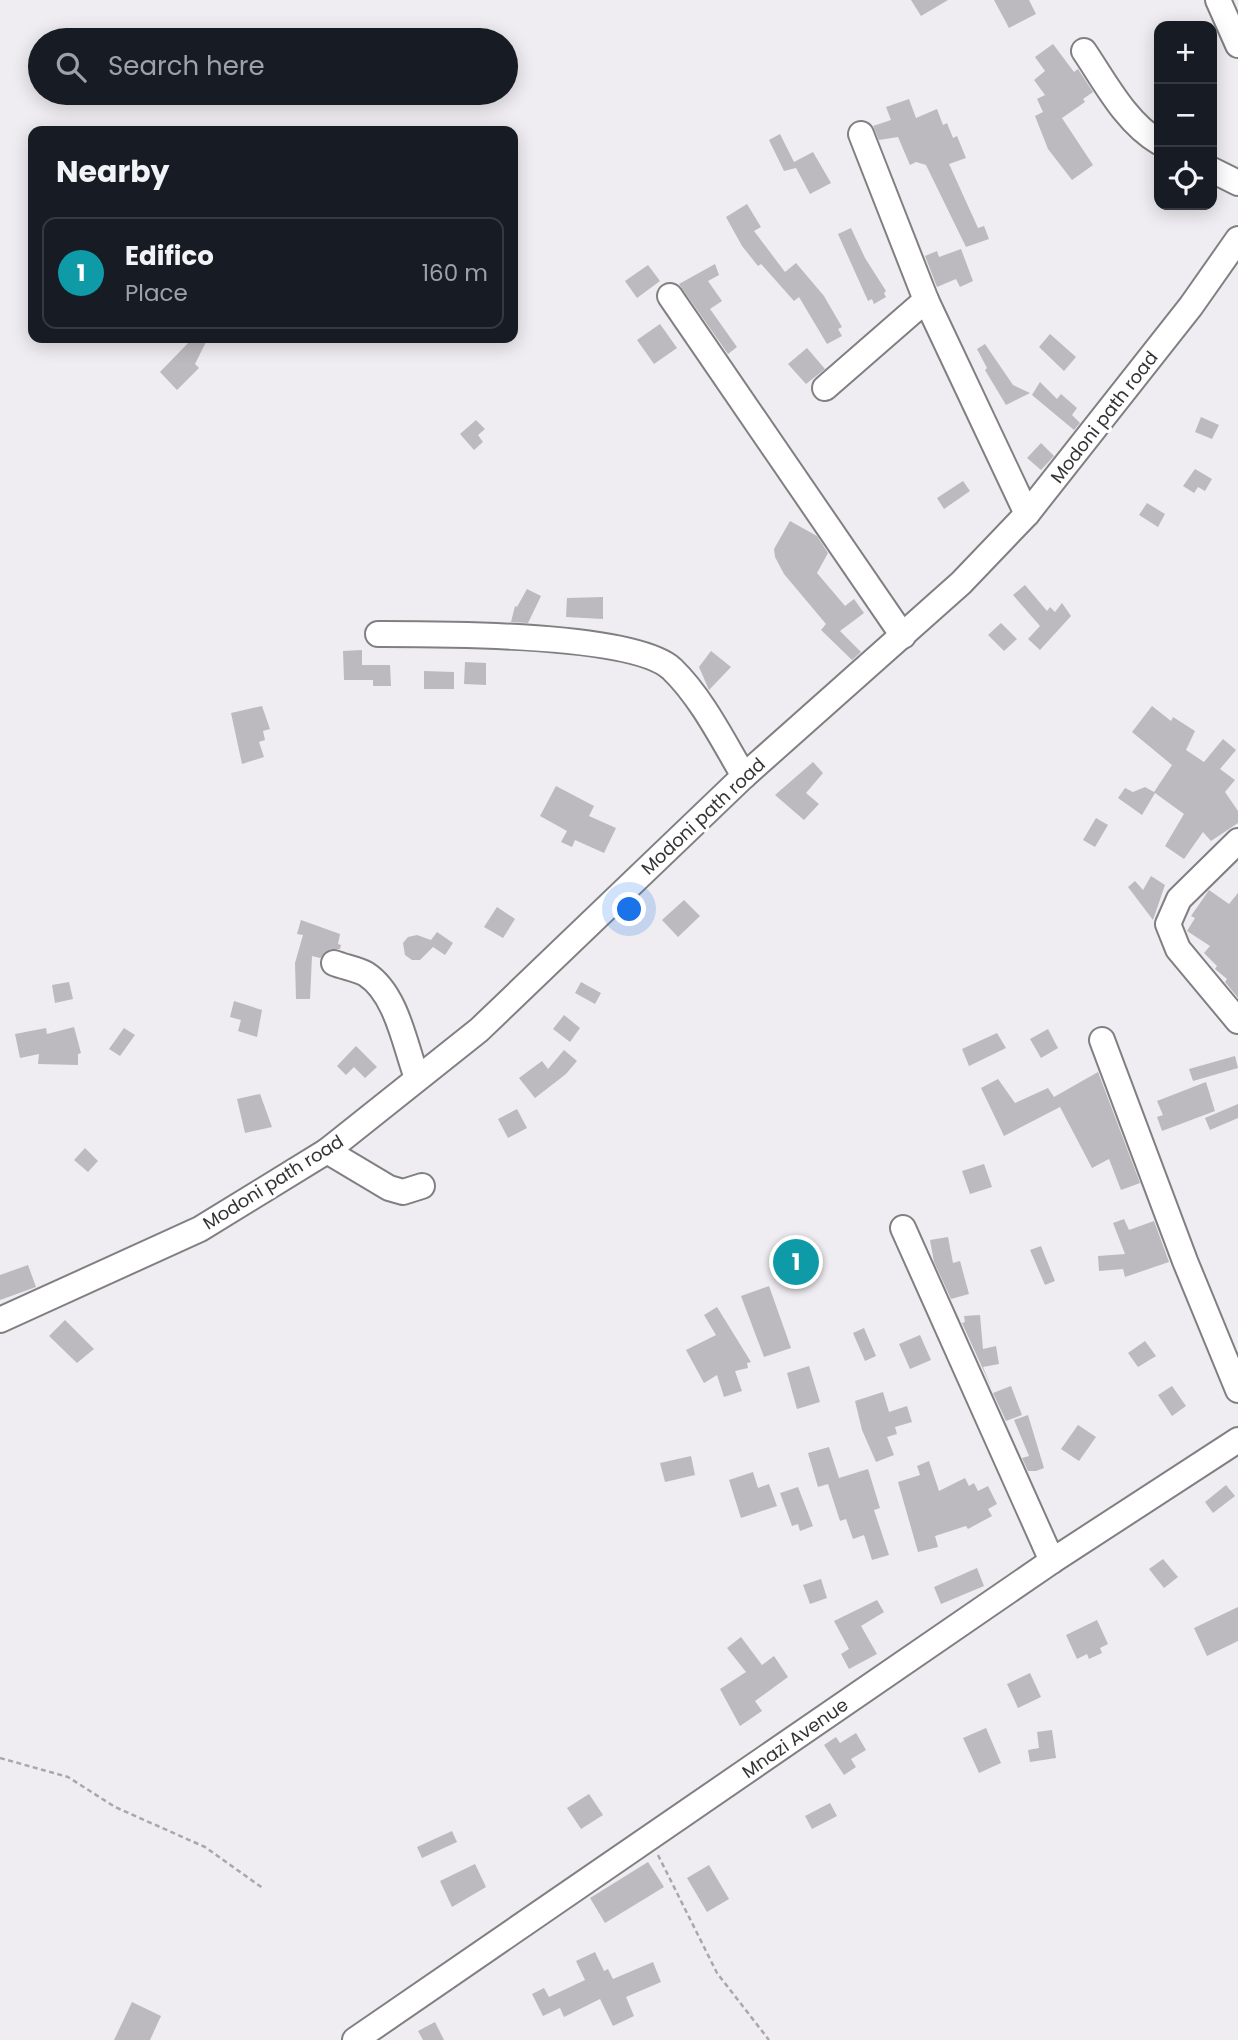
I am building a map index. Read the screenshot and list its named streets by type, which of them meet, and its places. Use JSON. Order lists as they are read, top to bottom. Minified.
{"streets":{"street":["Modoni path road","Mnazi Avenue"]},"page":{"map_buttons":["+","−"],"search":"Search here","heading":"Nearby","list":[{"mark":"1","name":"Edifico","note":"Place","value":"160 m"}],"pins":"1"}}
